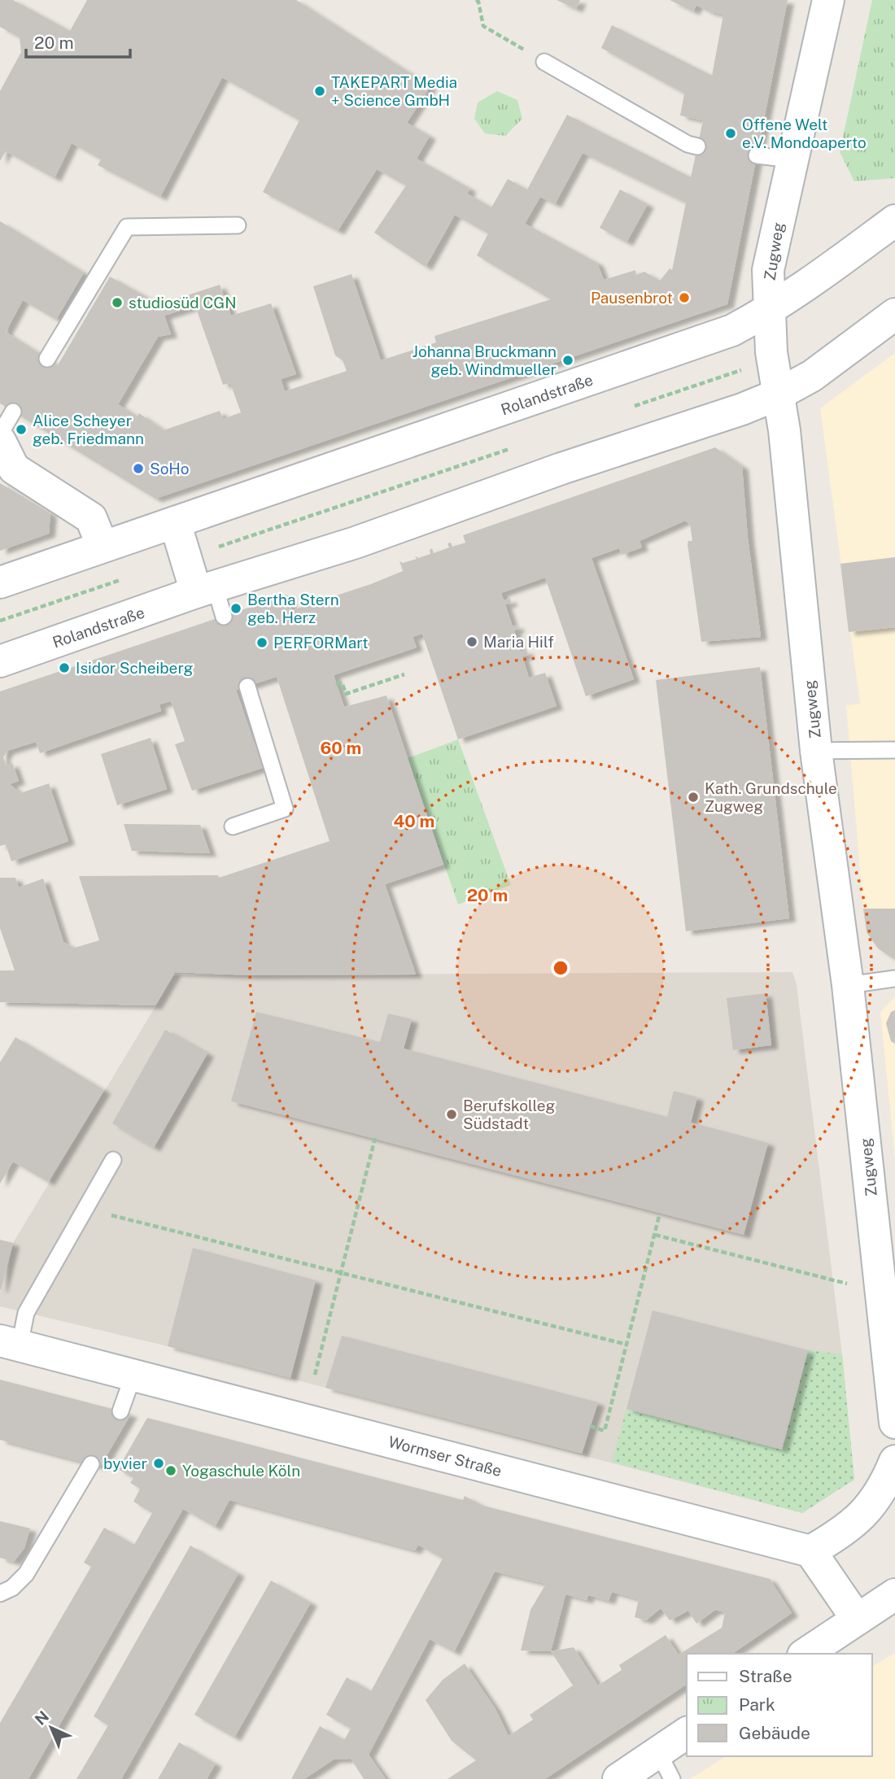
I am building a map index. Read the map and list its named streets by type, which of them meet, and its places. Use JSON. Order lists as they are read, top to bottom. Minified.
{"streets":{"street":["Zugweg","Rolandstraße","Wormser Straße"]},"crossings":[["Zugweg","Rolandstraße"]],"places":["TAKEPART Media + Science GmbH","Offene Welt e.V. Mondoaperto","Pausenbrot","studiosüd CGN","Johanna Bruckmann geb. Windmueller","Alice Scheyer geb. Friedmann","SoHo","Bertha Stern geb. Herz","Maria Hilf","PERFORMart","Isidor Scheiberg","Kath. Grundschule Zugweg","Berufskolleg Südstadt","byvier","Yogaschule Köln"],"legend":["Straße","Park","Gebäude"],"scale_bar":"20 m","north":"top left","rings":["60 m","40 m","20 m"]}
